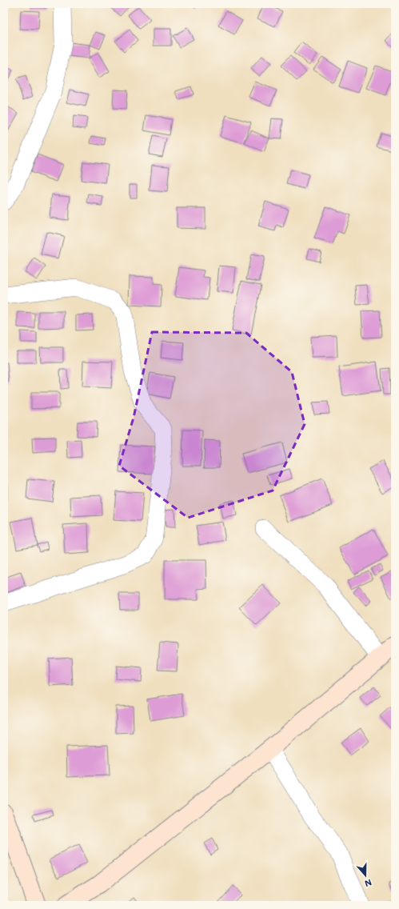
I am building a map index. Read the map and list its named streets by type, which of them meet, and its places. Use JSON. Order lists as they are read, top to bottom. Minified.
{"north":"bottom"}
